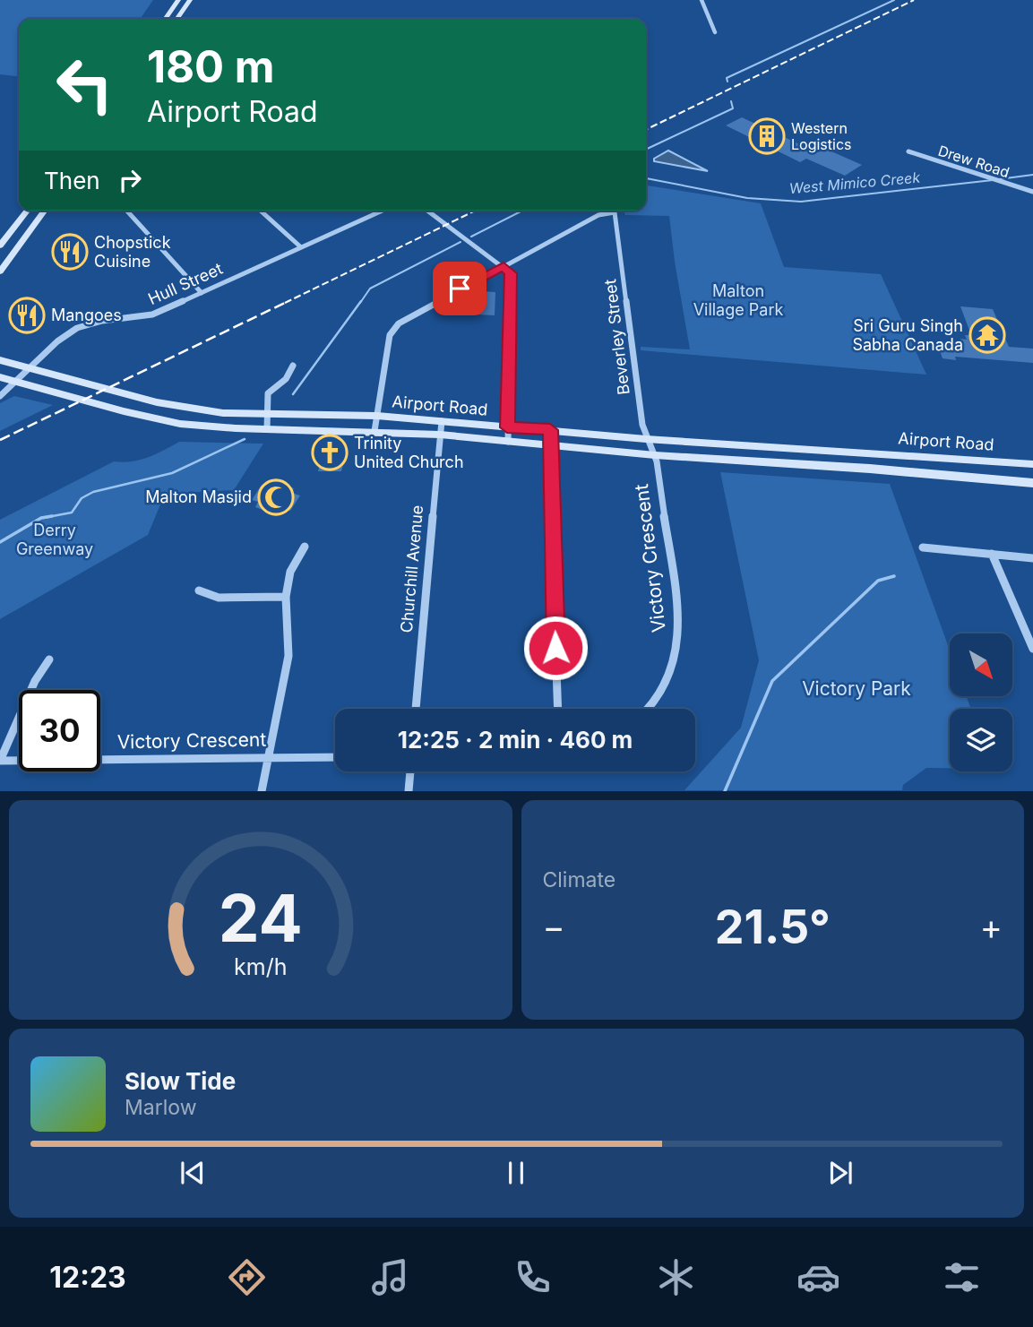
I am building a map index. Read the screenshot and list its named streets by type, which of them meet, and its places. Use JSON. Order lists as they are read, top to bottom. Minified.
{"streets":{"main road":["Airport Road"],"street":["Drew Road","Hull Street","Beverley Street","Victory Crescent","Churchill Avenue"]},"crossings":[["Hull Street","Airport Road"],["Beverley Street","Airport Road"],["Beverley Street","Victory Crescent"],["Airport Road","Victory Crescent"],["Airport Road","Churchill Avenue"]],"water":["West Mimico Creek"],"parks":["Malton Village Park","Derry Greenway","Victory Park"],"places":{"building":["Western Logistics"],"restaurant":["Chopstick Cuisine","Mangoes"],"temple":["Sri Guru Singh Sabha Canada"],"church":["Trinity United Church"],"mosque":["Malton Masjid"]},"north":"bottom right","page":{"turn":["180 m","Airport Road"],"then":"Then","limit":"30","trip":"12:25 · 2 min · 460 m","tile":"Climate","heat":["−","21.5°","+"],"song":["Slow Tide","Marlow"],"tabs":"12:23","gauge":["24","km/h"]}}
